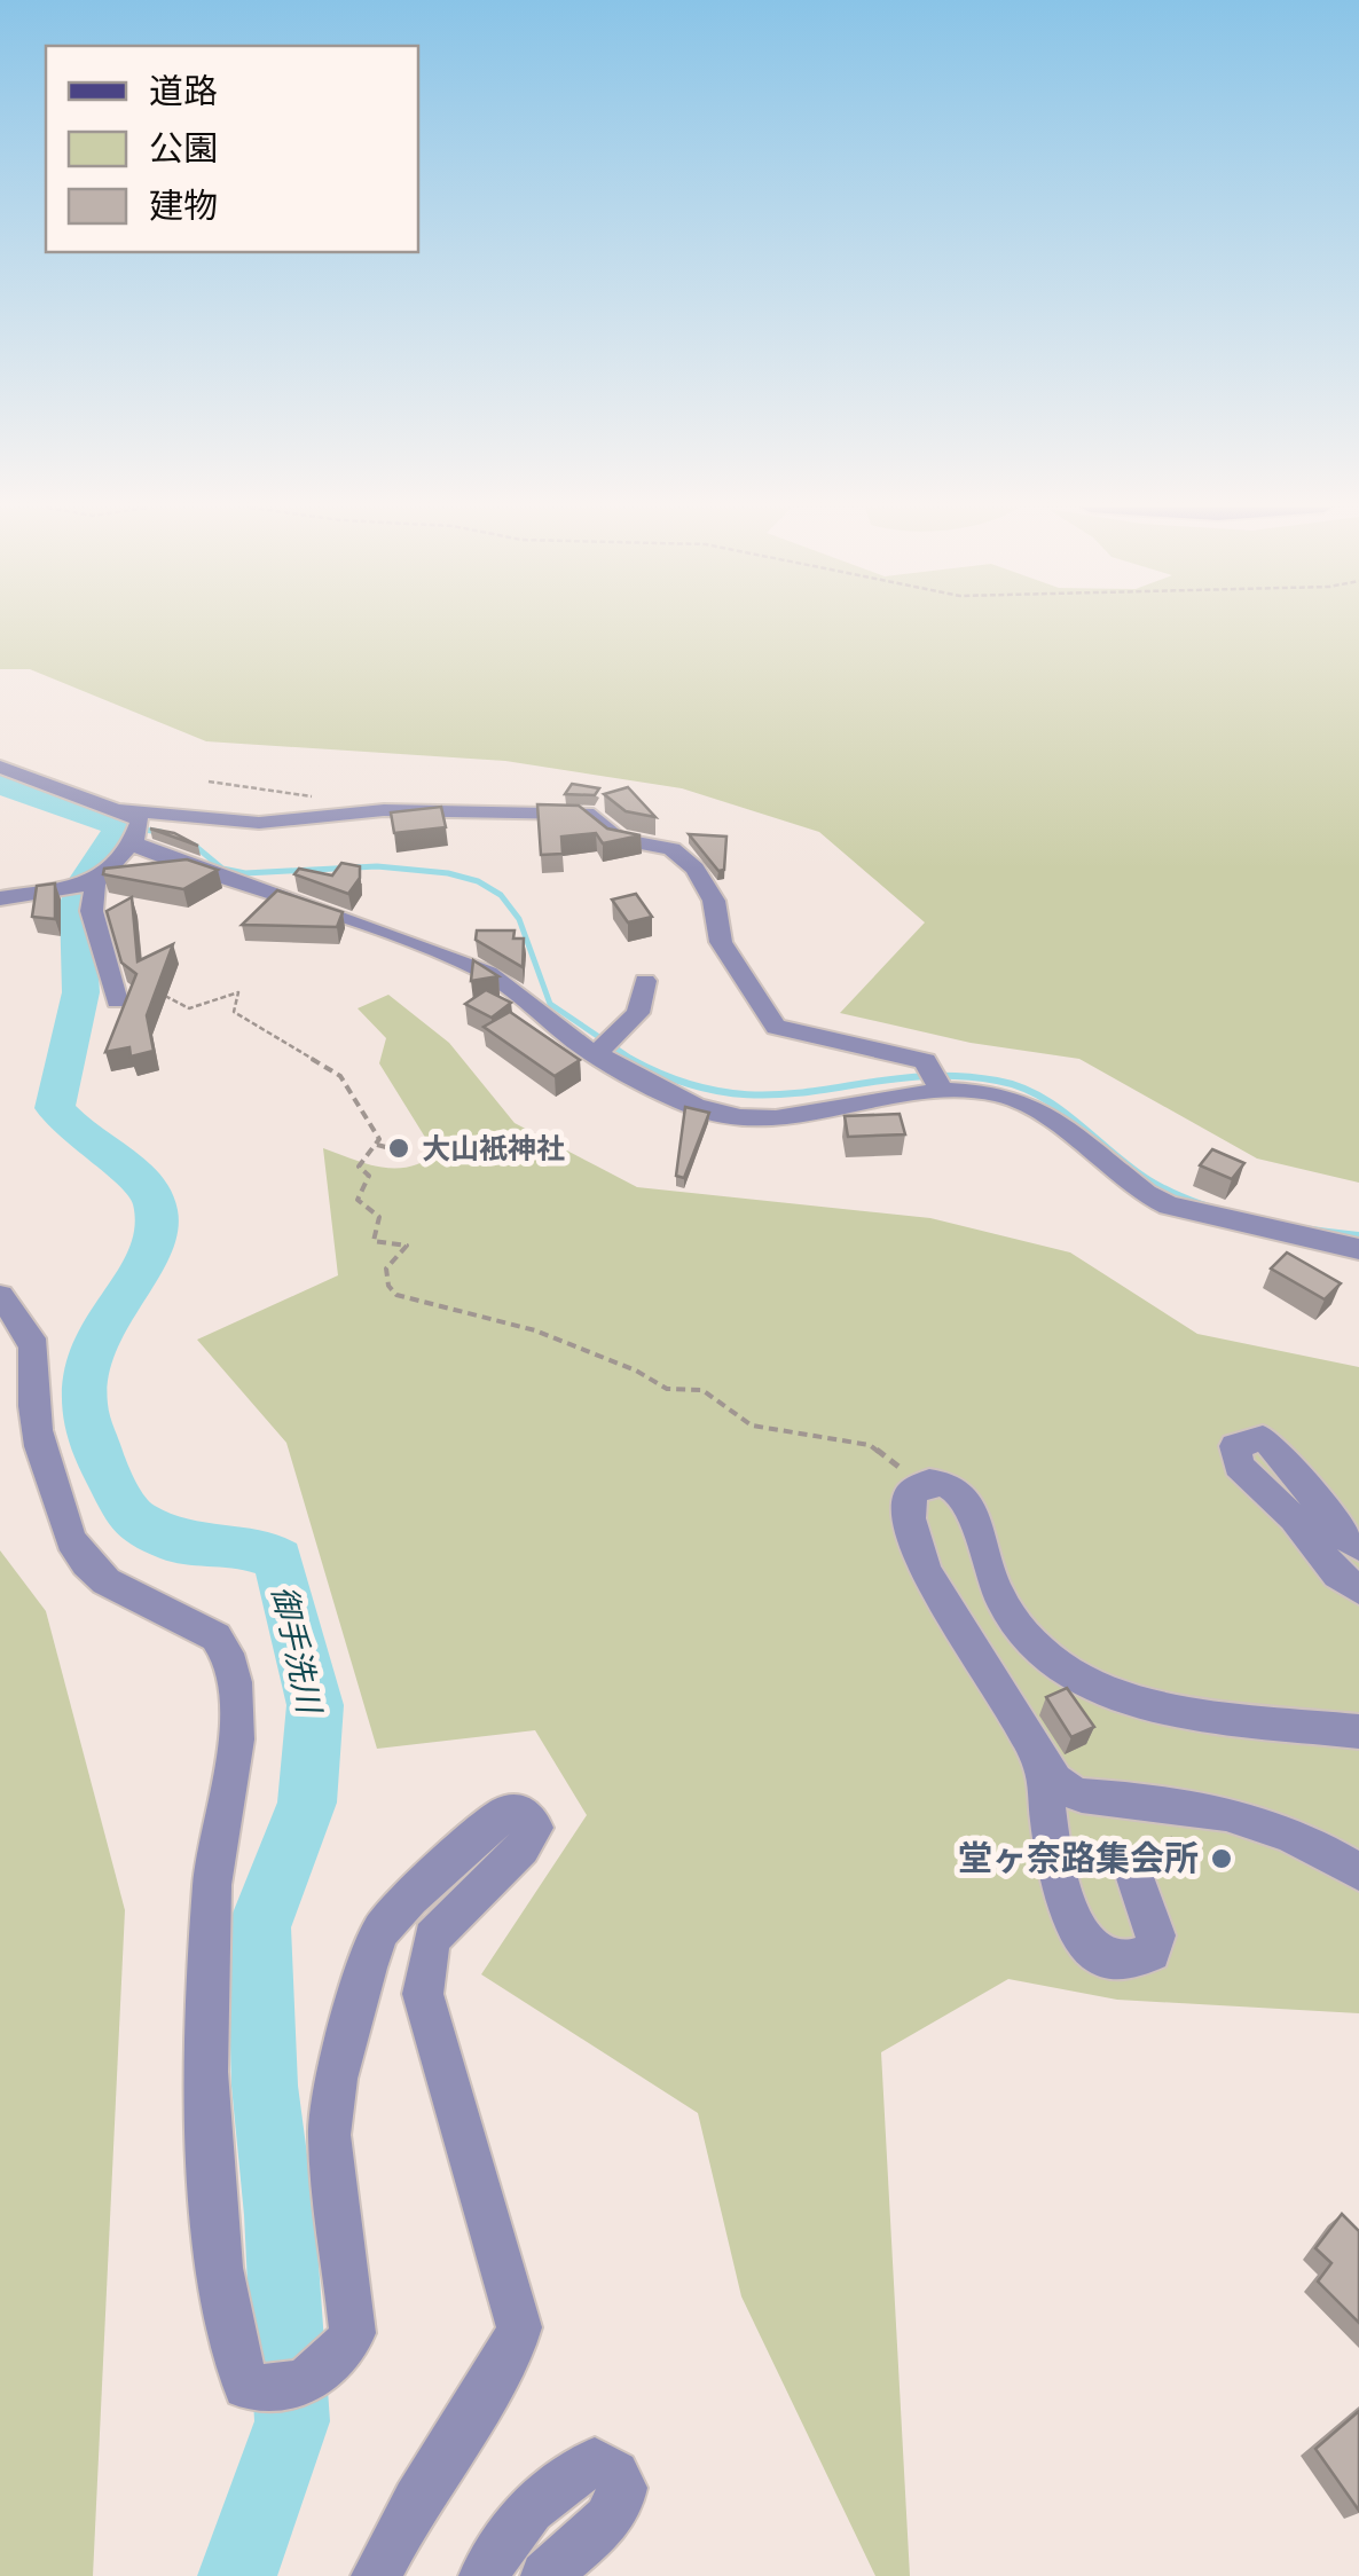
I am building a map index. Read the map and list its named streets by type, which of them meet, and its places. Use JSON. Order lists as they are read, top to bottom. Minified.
{"water":["御手洗川"],"places":["大山衹神社","堂ヶ奈路集会所"],"legend":["道路","公園","建物"]}
